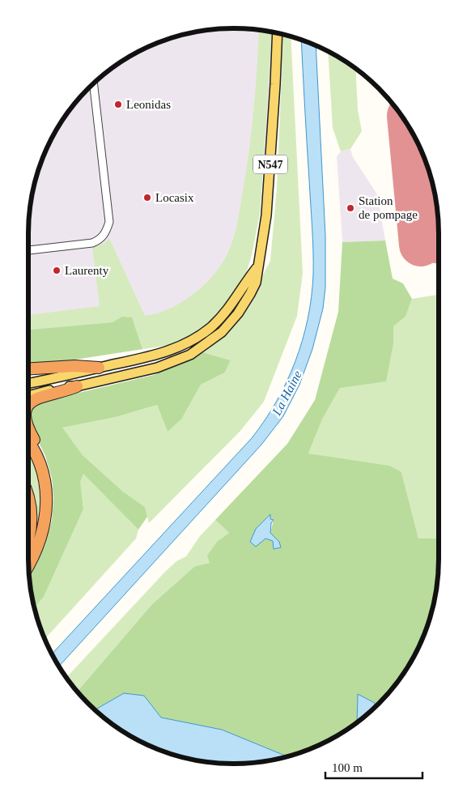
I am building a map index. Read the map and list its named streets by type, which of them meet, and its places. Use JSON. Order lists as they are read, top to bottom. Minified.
{"streets":{"main road":["N547"]},"water":["La Haine"],"places":["Leonidas","Locasix","Station de pompage","Laurenty"],"scale_bar":"100 m"}
